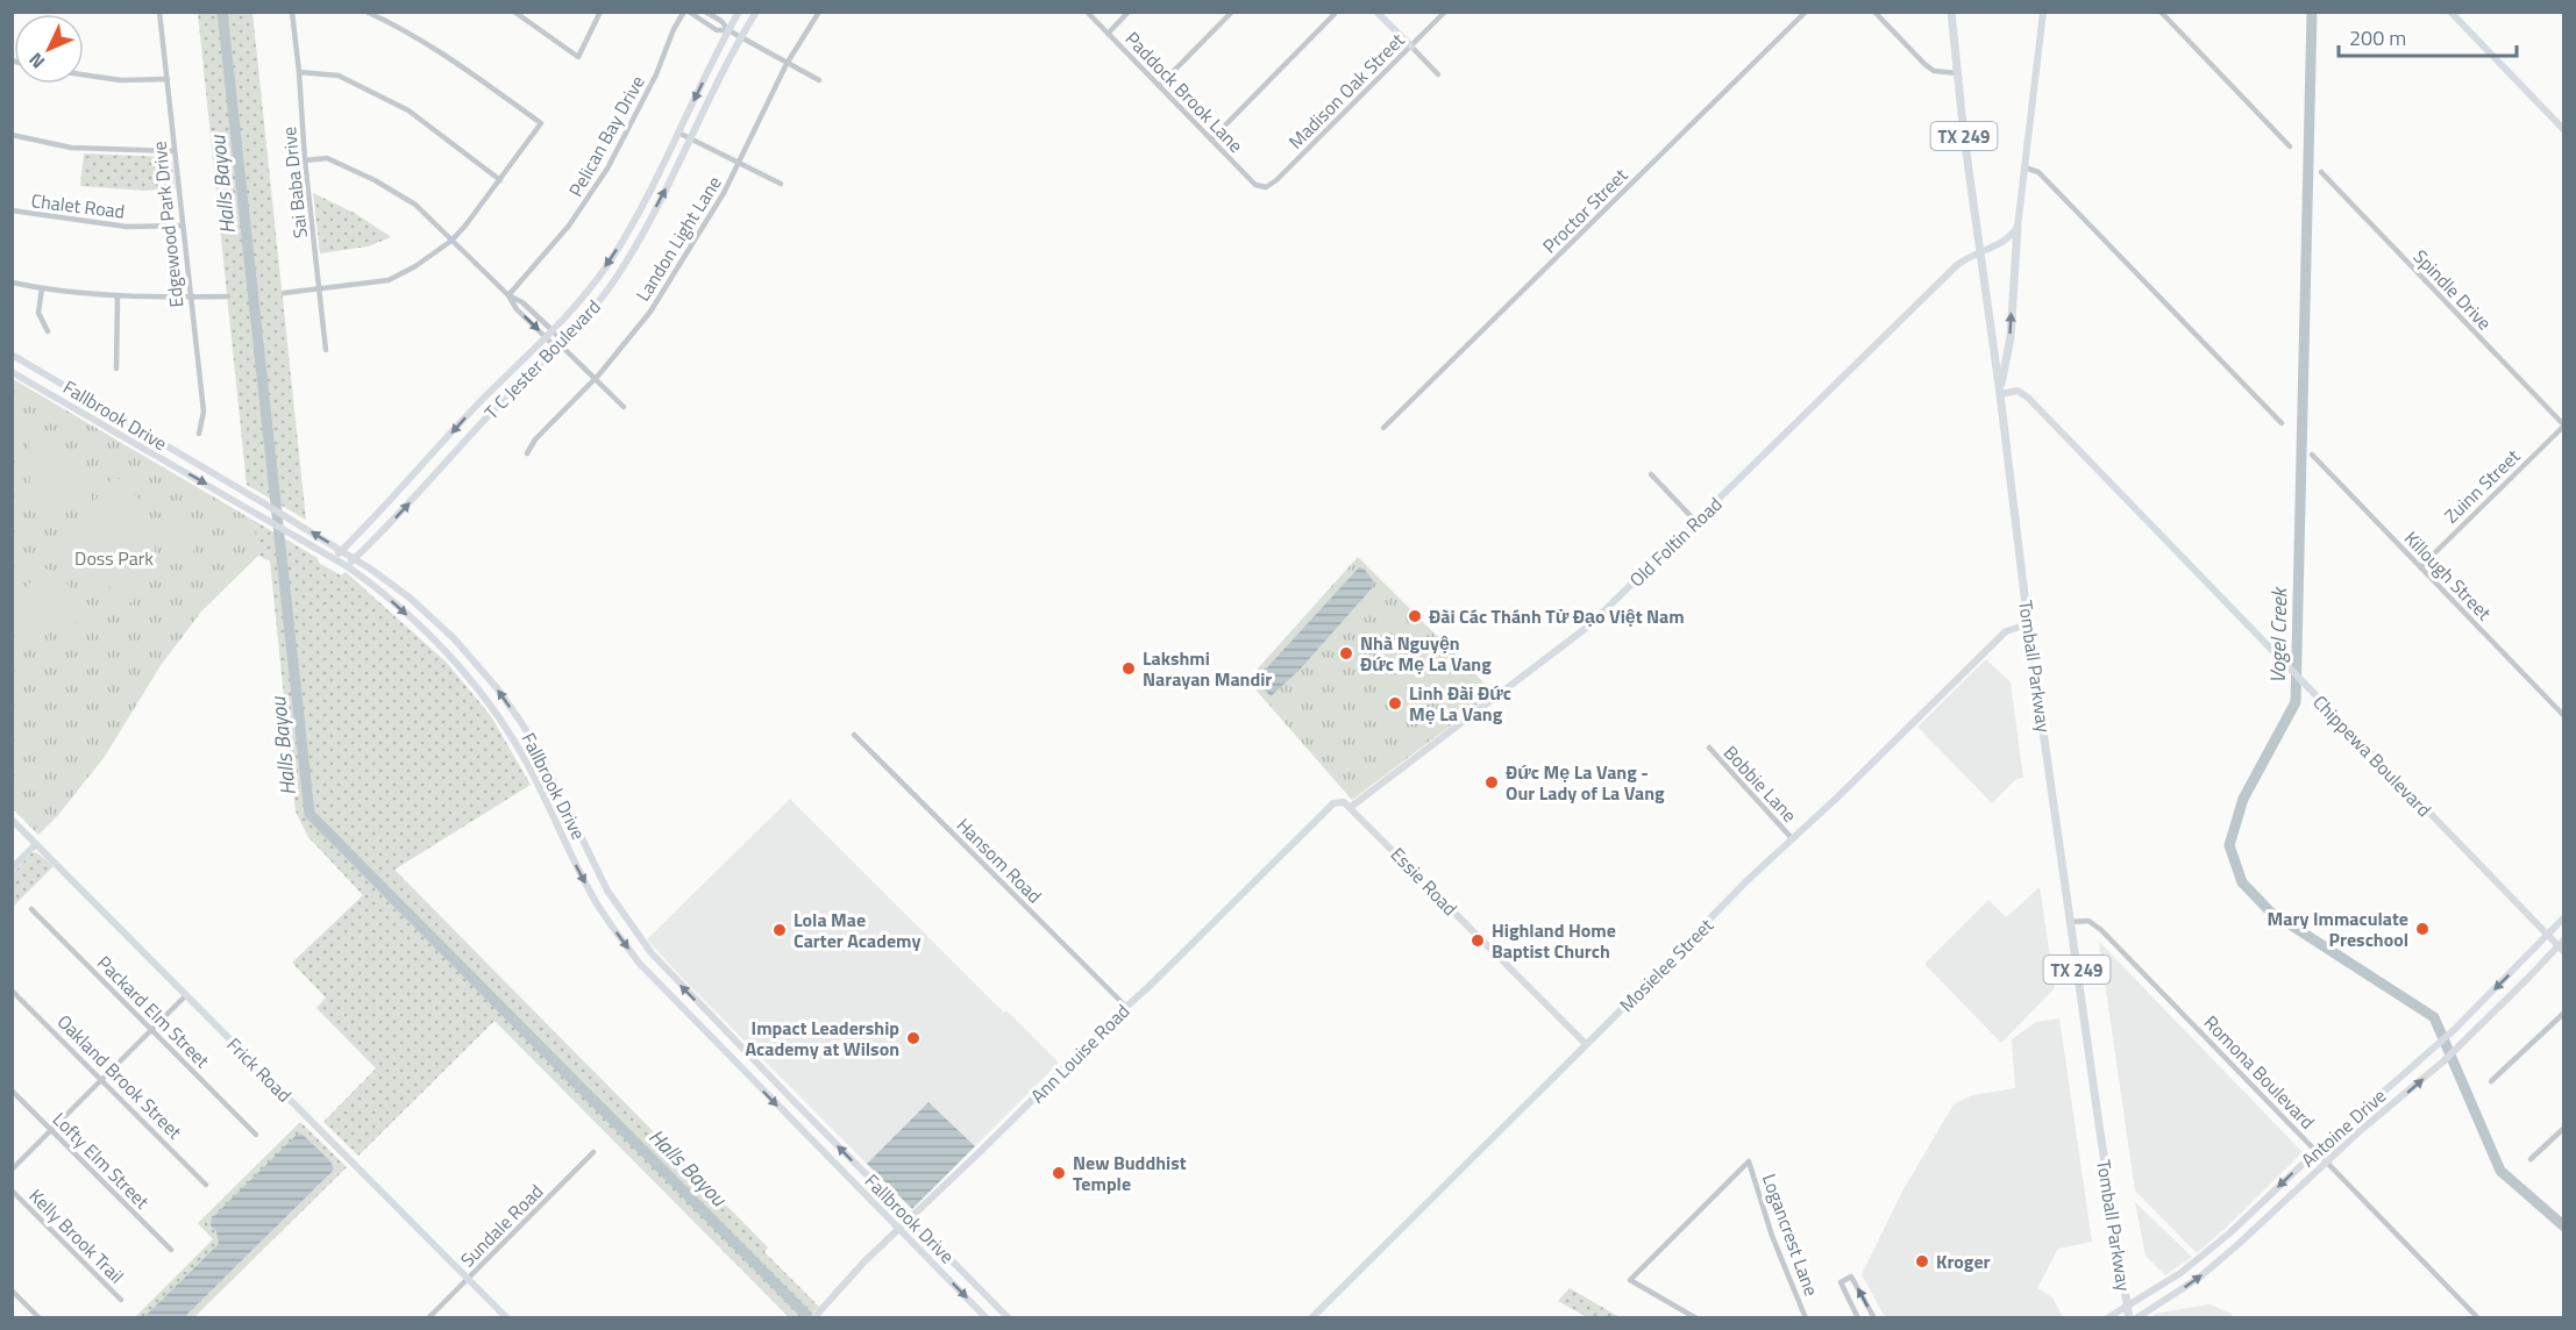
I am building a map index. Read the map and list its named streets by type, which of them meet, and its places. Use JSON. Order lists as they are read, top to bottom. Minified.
{"streets":{"main road":["TX 249","Tomball Parkway"],"street":["Madison Oak Street","Paddock Brook Lane","Pelican Bay Drive","Sai Baba Drive","Chalet Road","Proctor Street","Edgewood Park Drive","Landon Light Lane","Spindle Drive","T C Jester Boulevard","Fallbrook Drive","Zuinn Street","Old Foltin Road","Killough Street","Chippewa Boulevard","Bobbie Lane","Hansom Road","Essie Road","Mosielee Street","Packard Elm Street","Ann Louise Road","Frick Road","Romona Boulevard","Oakland Brook Street","Antoine Drive","Lofty Elm Street","Sundale Road","Logancrest Lane","Kelly Brook Trail"]},"crossings":[["Madison Oak Street","Paddock Brook Lane"],["Chalet Road","Edgewood Park Drive"],["Spindle Drive","Zuinn Street"],["T C Jester Boulevard","Fallbrook Drive"],["Fallbrook Drive","Ann Louise Road"],["Zuinn Street","Killough Street"],["Old Foltin Road","Tomball Parkway"],["Old Foltin Road","Essie Road"],["Old Foltin Road","Ann Louise Road"],["Tomball Parkway","Chippewa Boulevard"],["Tomball Parkway","Mosielee Street"],["Tomball Parkway","Romona Boulevard"],["Tomball Parkway","Antoine Drive"],["Chippewa Boulevard","Antoine Drive"],["Bobbie Lane","Mosielee Street"],["Hansom Road","Ann Louise Road"],["Essie Road","Mosielee Street"],["Essie Road","Ann Louise Road"],["Frick Road","Sundale Road"],["Romona Boulevard","Antoine Drive"]],"water":["Halls Bayou","Vogel Creek"],"parks":["Doss Park"],"places":["Đài Các Thánh Tử Đạo Việt Nam","Nhà Nguyện Đức Mẹ La Vang","Lakshmi Narayan Mandir","Linh Đài Đức Mẹ La Vang","Đức Mẹ La Vang - Our Lady of La Vang","Mary Immaculate Preschool","Lola Mae Carter Academy","Highland Home Baptist Church","Impact Leadership Academy at Wilson","New Buddhist Temple","Kroger"],"scale_bar":"200 m","north":"bottom left"}
